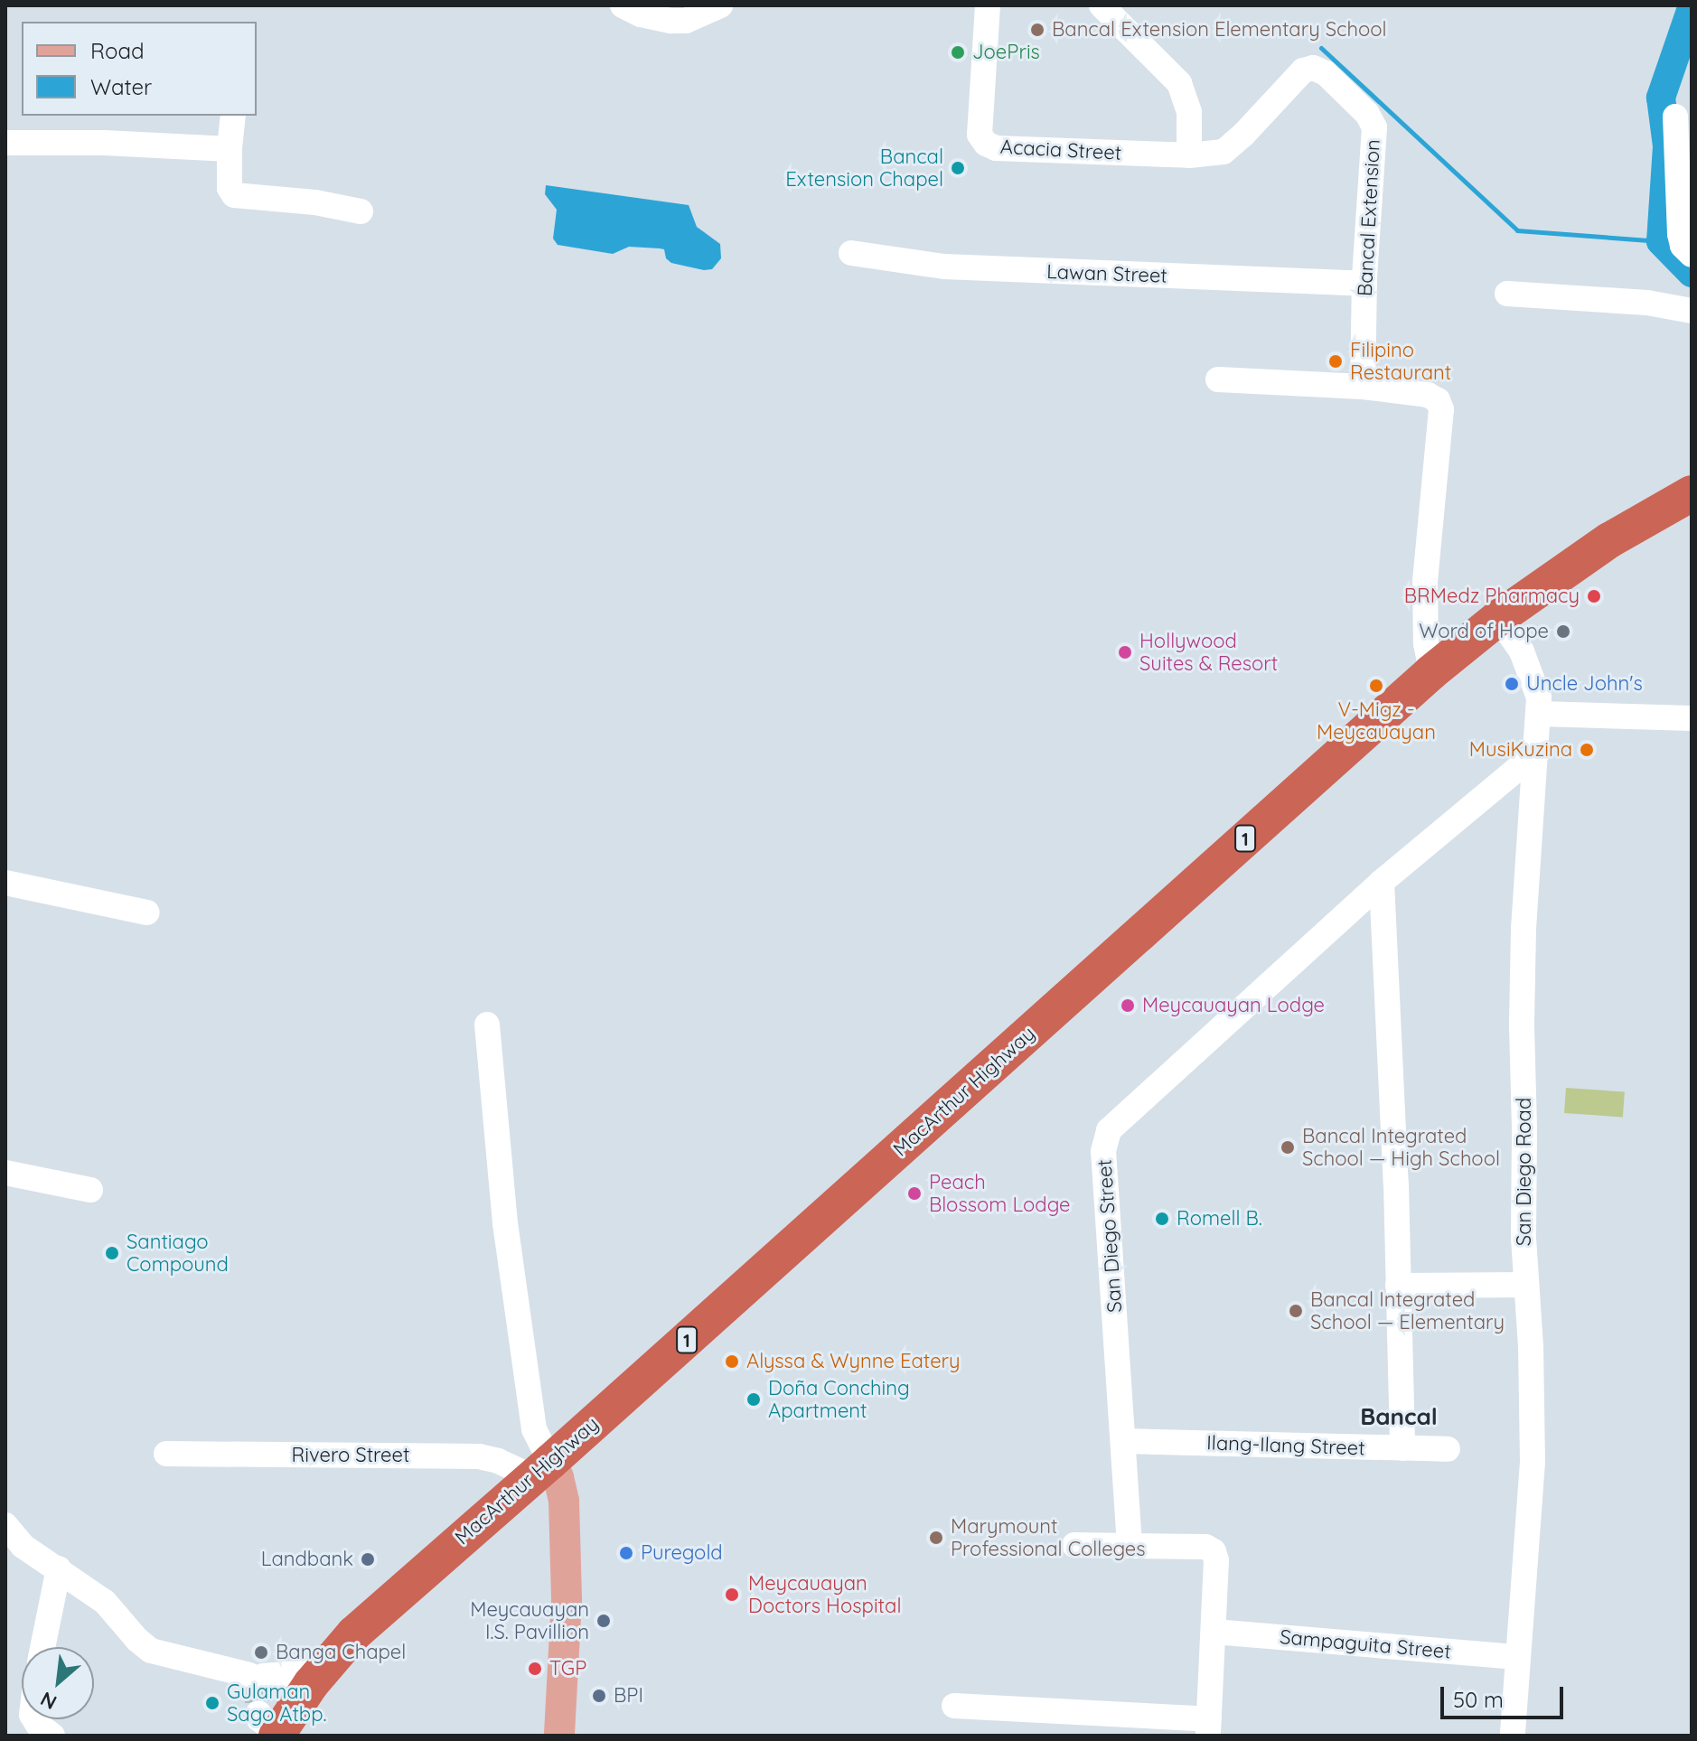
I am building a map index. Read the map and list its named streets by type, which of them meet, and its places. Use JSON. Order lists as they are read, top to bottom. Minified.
{"streets":{"highway":["1","MacArthur Highway"],"street":["Acacia Street","Bancal Extension","Lawan Street","San Diego Road","San Diego Street","Ilang-Ilang Street","Rivero Street","Sampaguita Street"]},"crossings":[["Acacia Street","Bancal Extension"],["Bancal Extension","Lawan Street"],["MacArthur Highway","San Diego Road"],["MacArthur Highway","Rivero Street"],["San Diego Road","San Diego Street"],["San Diego Road","Sampaguita Street"],["San Diego Street","Ilang-Ilang Street"]],"districts":["Bancal"],"places":["Bancal Extension Elementary School","JoePris","Bancal Extension Chapel","Filipino Restaurant","BRMedz Pharmacy","Word of Hope","Hollywood Suites & Resort","Uncle John's","V-Migz - Meycauayan","MusiKuzina","Meycauayan Lodge","Bancal Integrated School — High School","Peach Blossom Lodge","Romell B.","Santiago Compound","Bancal Integrated School — Elementary","Alyssa & Wynne Eatery","Doña Conching Apartment","Marymount Professional Colleges","Puregold","Landbank","Meycauayan Doctors Hospital","Meycauayan I.S. Pavillion","Banga Chapel","TGP","BPI","Gulaman Sago Atbp."],"legend":["Road","Water"],"scale_bar":"50 m","north":"bottom left"}
